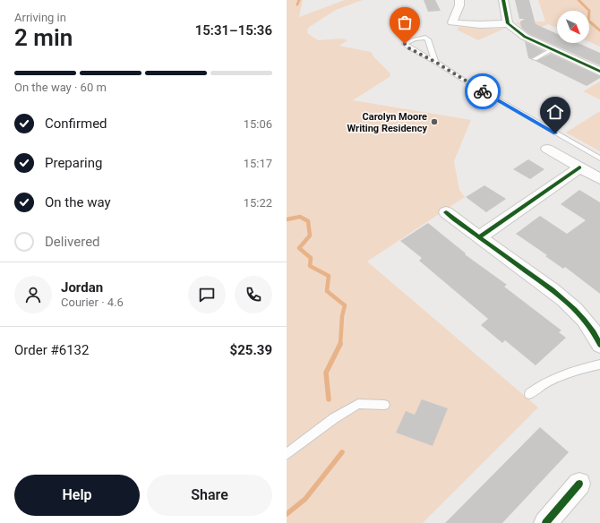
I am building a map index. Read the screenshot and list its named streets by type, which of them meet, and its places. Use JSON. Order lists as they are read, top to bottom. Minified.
{"places":["Carolyn Moore Writing Residency"],"north":"bottom right","page":{"heading":["2 min","Arriving in","15:31–15:36"],"panel":["Jordan","Courier · 4.6","Order #6132","$25.39"],"bar":"On the way · 60 m","list":[["Confirmed","15:06"],["Preparing","15:17"],["On the way","15:22"],"Delivered"],"buttons":["Help","Share"]}}
